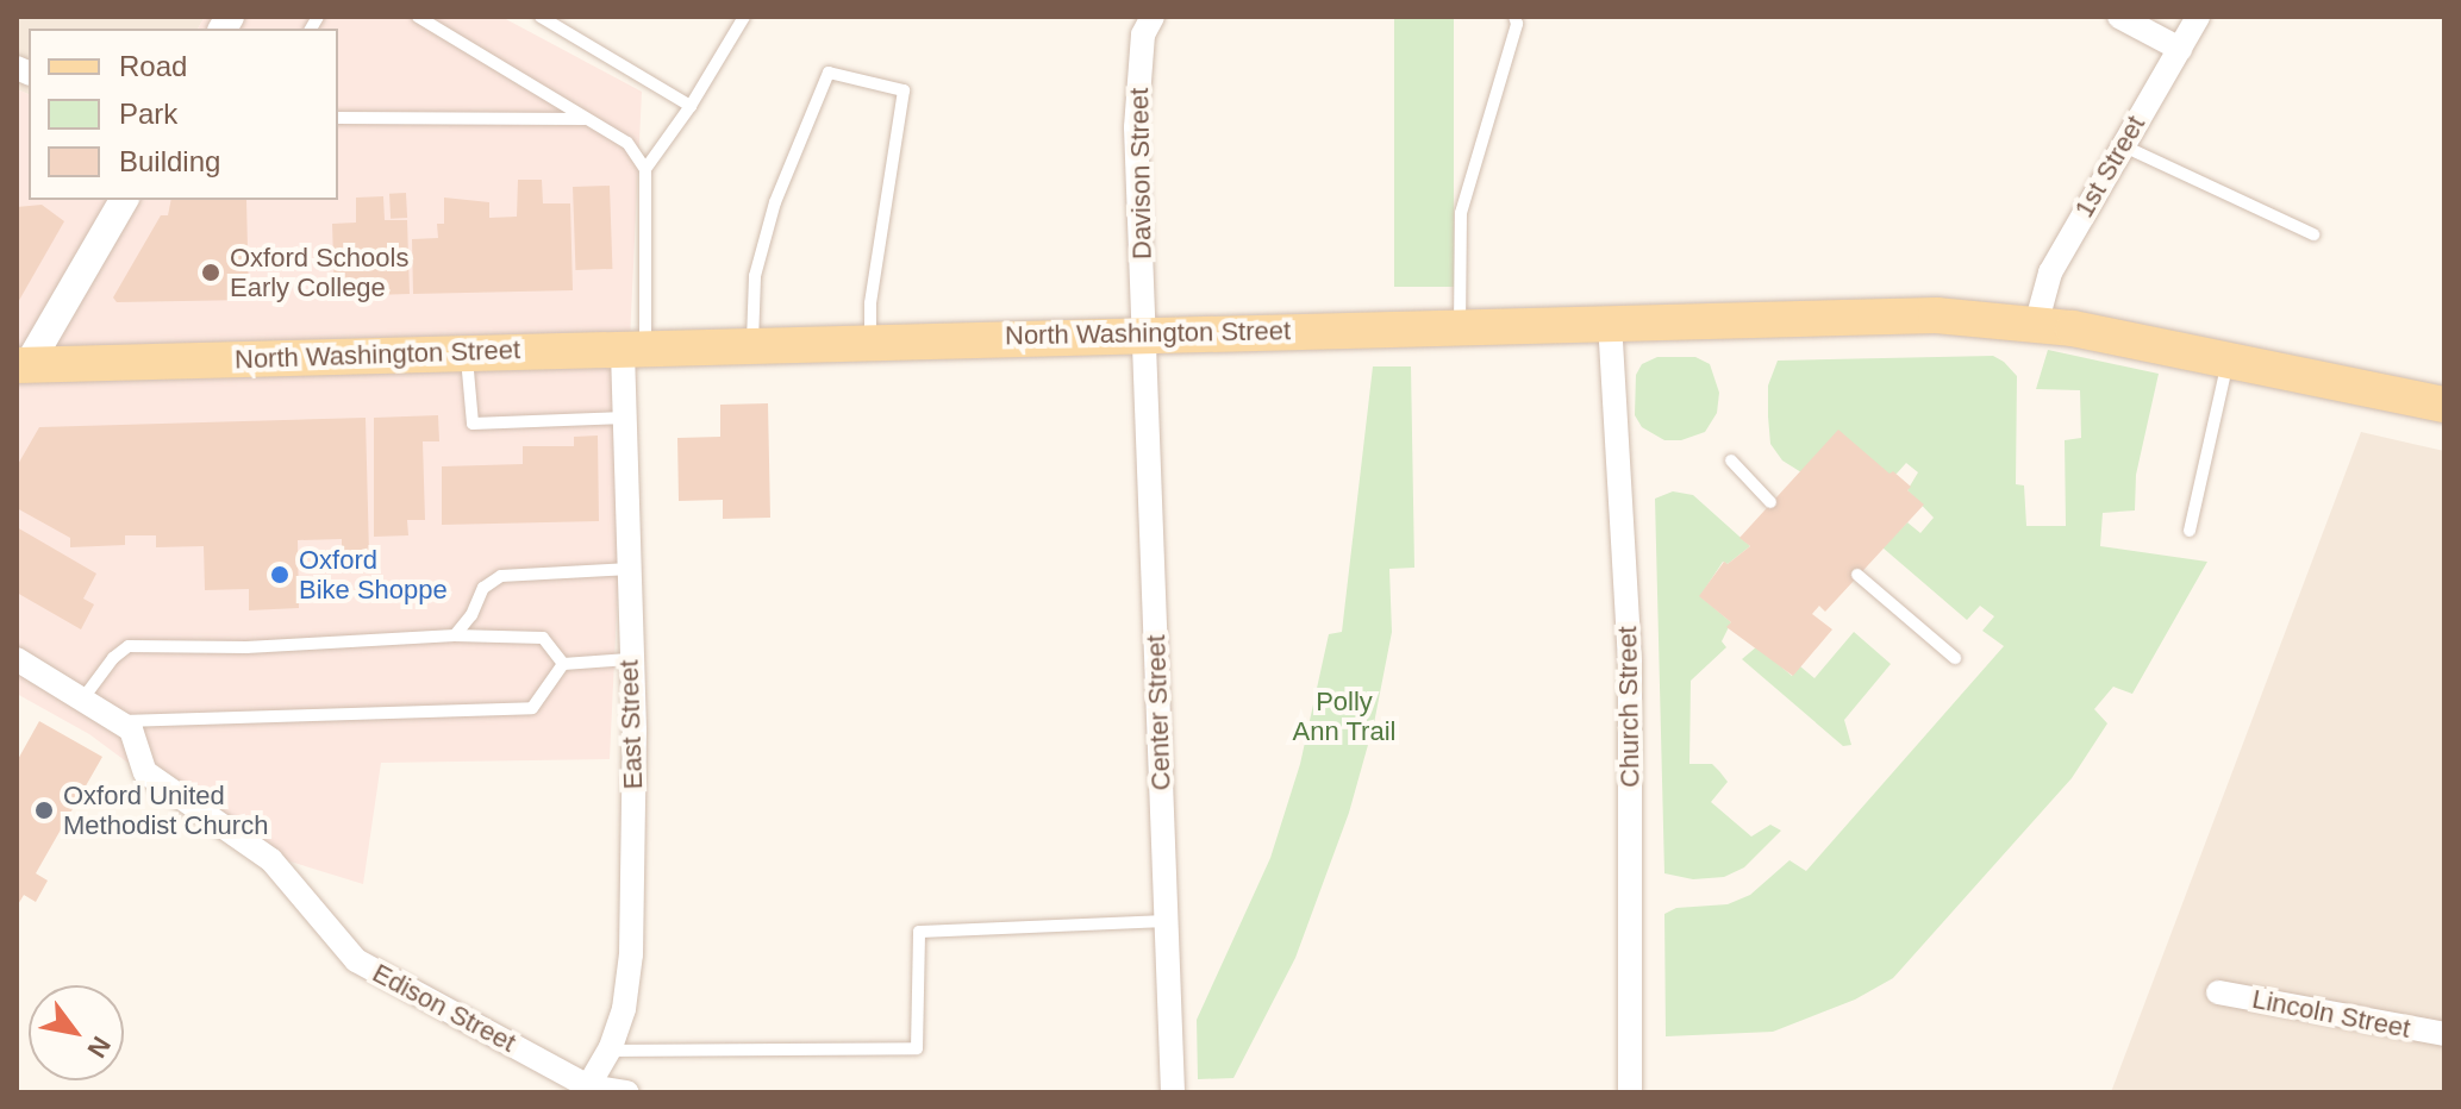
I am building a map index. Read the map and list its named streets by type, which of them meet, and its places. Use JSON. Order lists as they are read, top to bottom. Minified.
{"streets":{"main road":["North Washington Street"],"street":["1st Street","Davison Street","Church Street","Center Street","East Street","Edison Street","Lincoln Street"]},"crossings":[["1st Street","North Washington Street"],["Davison Street","North Washington Street"],["Davison Street","Center Street"],["North Washington Street","Church Street"],["North Washington Street","Center Street"],["North Washington Street","East Street"],["East Street","Edison Street"]],"parks":["Polly Ann Trail"],"places":["Oxford Schools Early College","Oxford Bike Shoppe","Oxford United Methodist Church"],"legend":["Road","Park","Building"],"north":"bottom right"}
